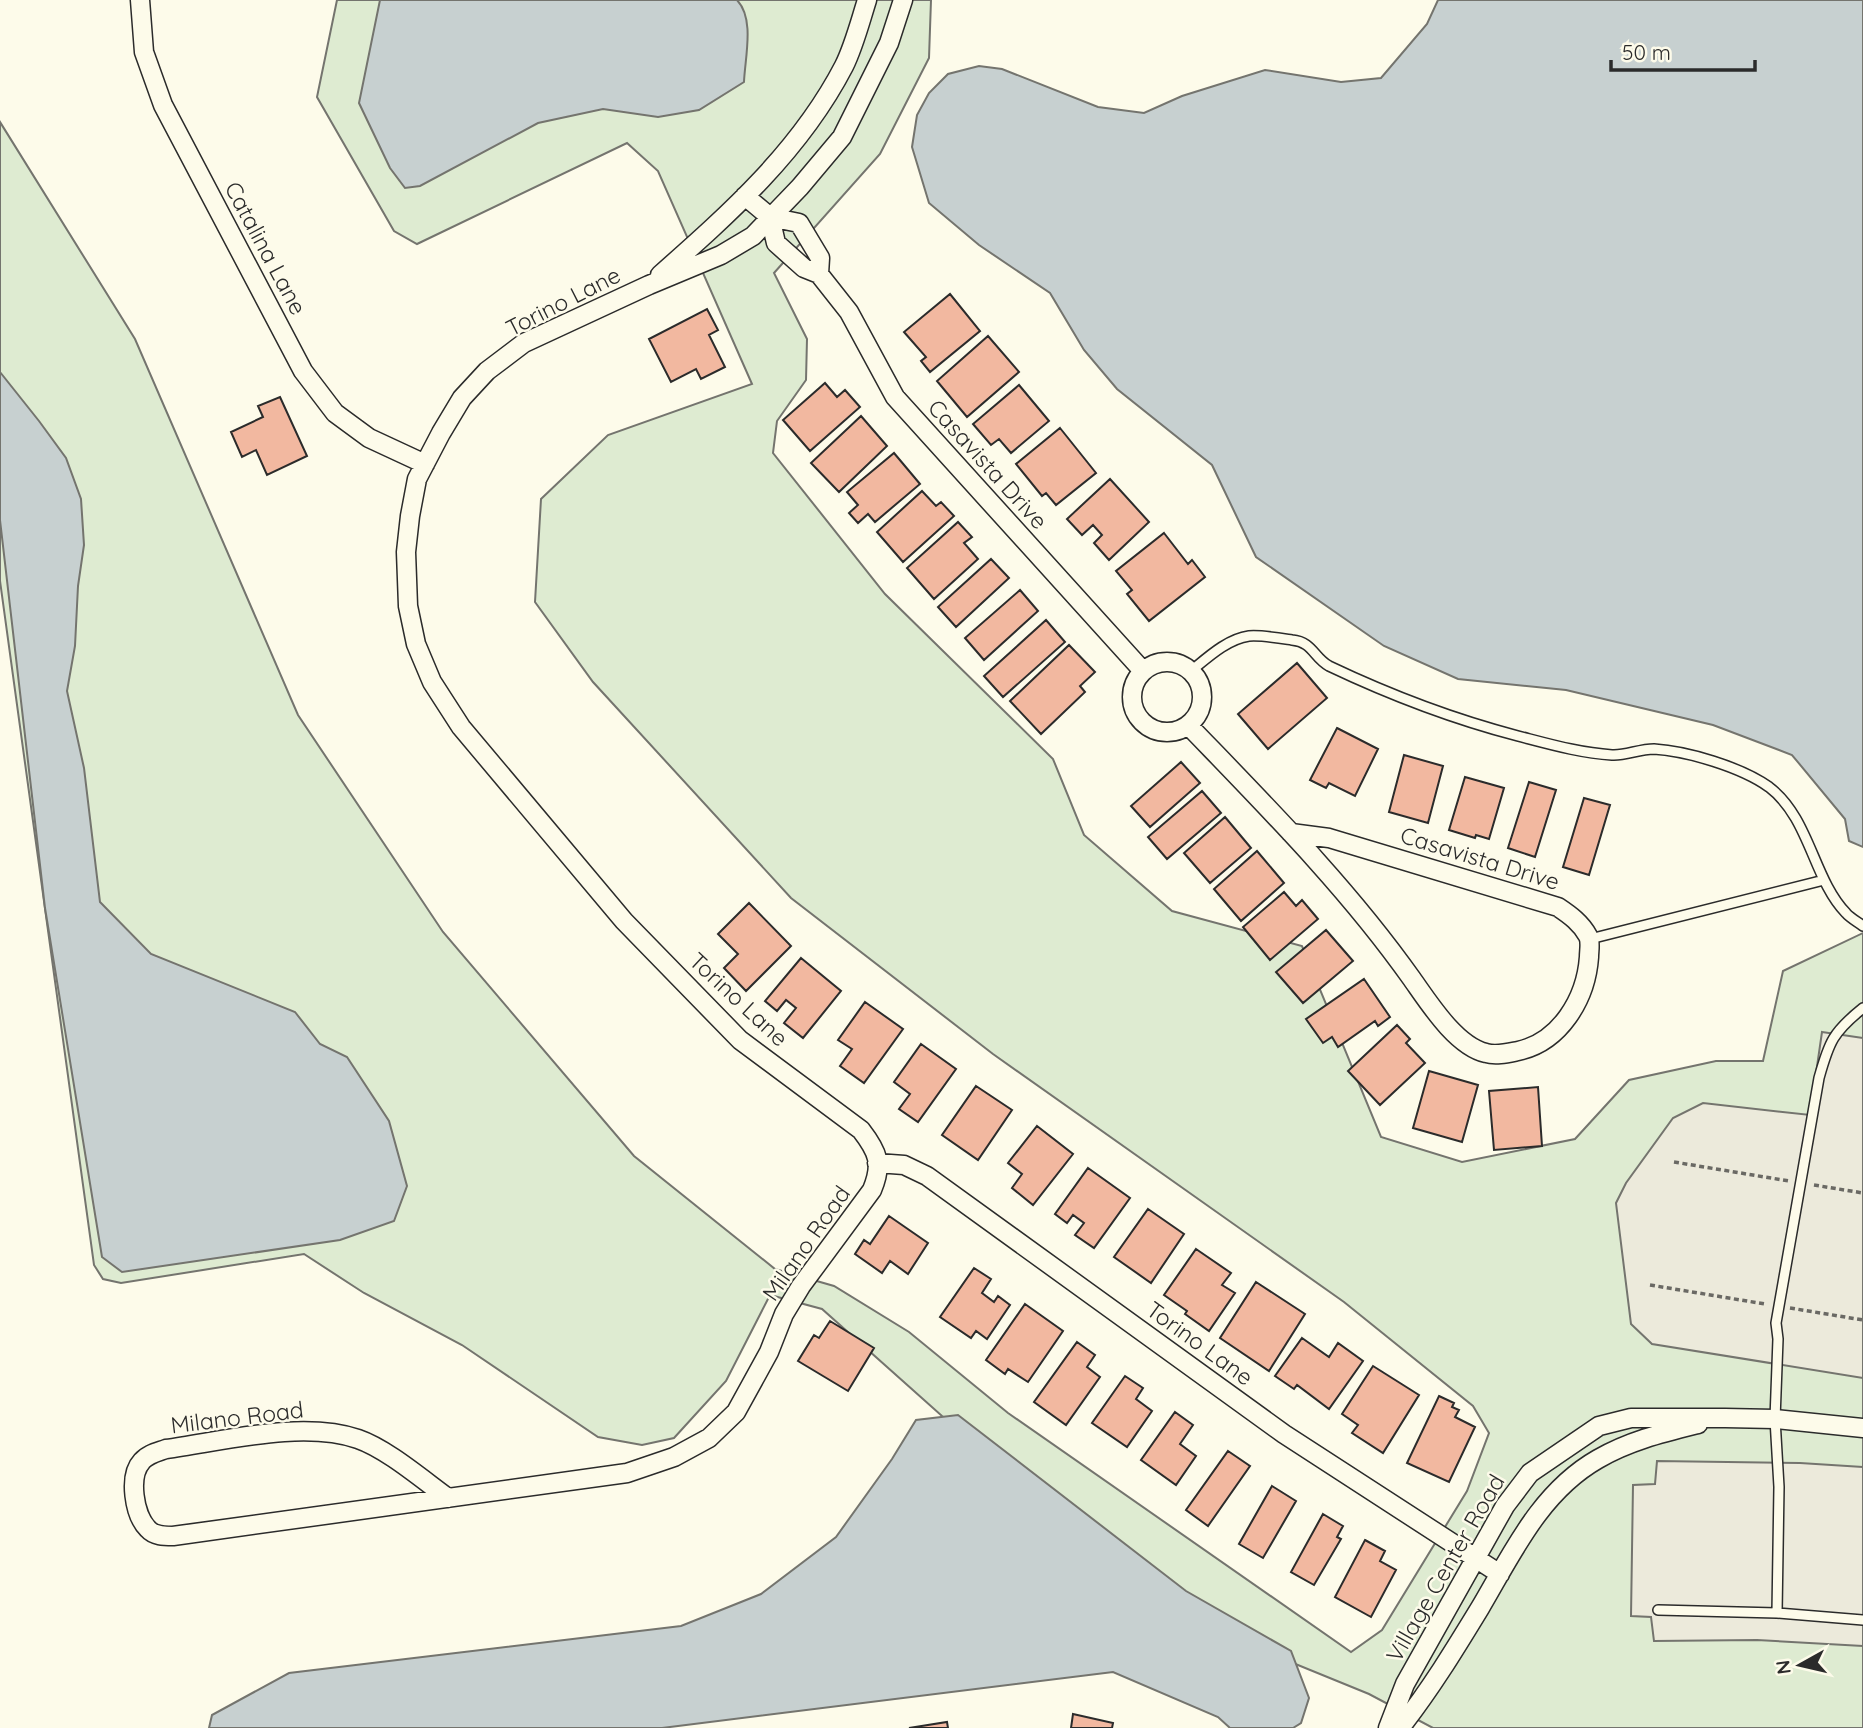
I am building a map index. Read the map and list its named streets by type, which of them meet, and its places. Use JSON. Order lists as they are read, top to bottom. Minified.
{"streets":{"street":["Catalina Lane","Torino Lane","Casavista Drive","Milano Road","Village Center Road"]},"crossings":[["Catalina Lane","Torino Lane"],["Torino Lane","Casavista Drive"],["Torino Lane","Milano Road"],["Torino Lane","Village Center Road"]],"scale_bar":"50 m","north":"left"}
